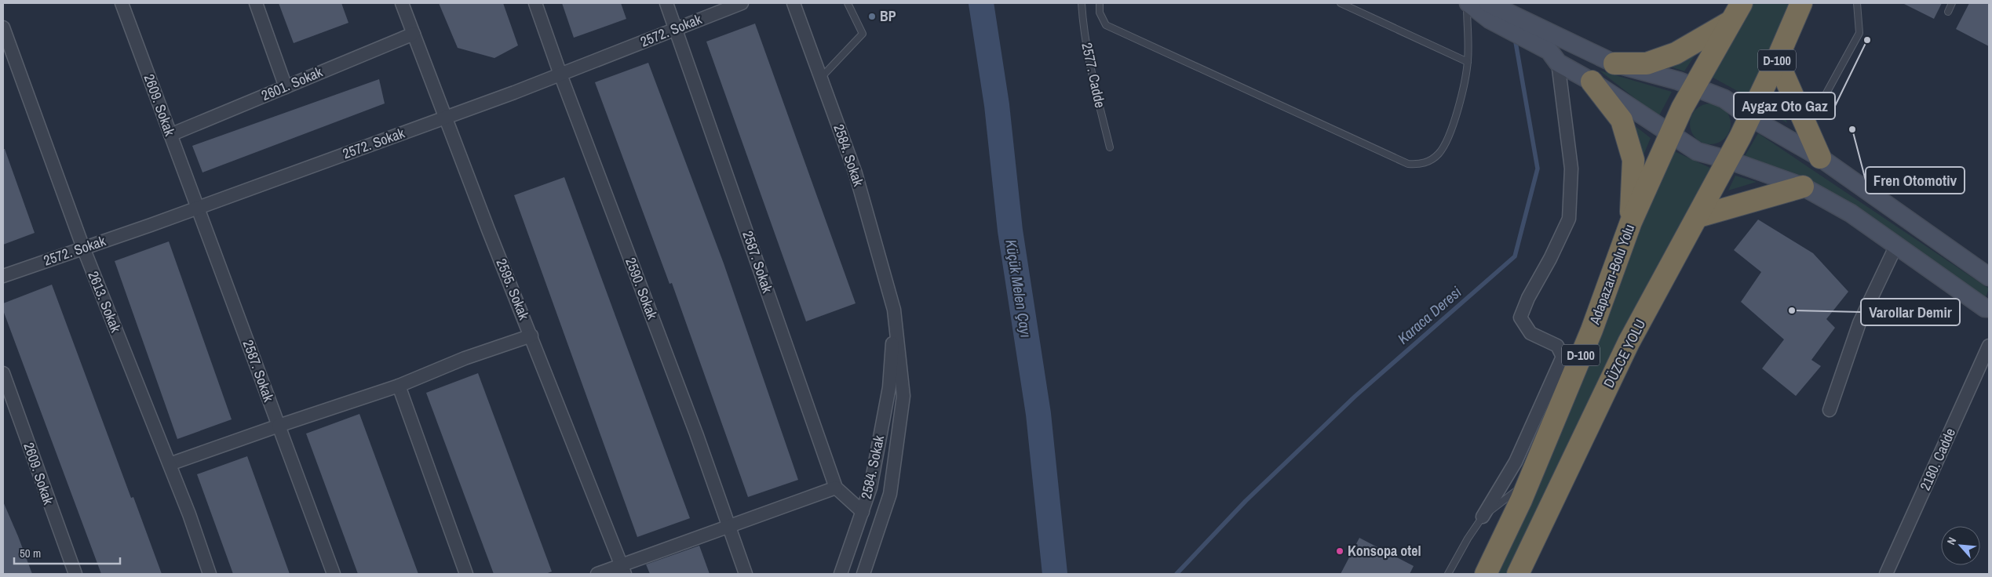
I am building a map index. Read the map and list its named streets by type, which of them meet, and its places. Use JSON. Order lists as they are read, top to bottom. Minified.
{"streets":{"highway":["D-100","Adapazarı-Bolu Yolu","DÜZCE YOLU"],"street":["2572. Sokak","2601. Sokak","2609. Sokak","2584. Sokak","2587. Sokak","2590. Sokak","2595. Sokak","2613. Sokak","2180. Cadde"],"lane":["2577. Cadde"]},"crossings":[["2572. Sokak","2609. Sokak"],["2572. Sokak","2587. Sokak"],["2572. Sokak","2590. Sokak"],["2572. Sokak","2595. Sokak"],["2572. Sokak","2613. Sokak"],["D-100","DÜZCE YOLU"],["2601. Sokak","2609. Sokak"],["2601. Sokak","2595. Sokak"],["2609. Sokak","2587. Sokak"],["2584. Sokak","2587. Sokak"]],"water":["Küçük Melen Çayı","Karaca Deresi"],"places":["BP","Aygaz Oto Gaz","Fren Otomotiv","Varollar Demir","Konsopa otel"],"scale_bar":"50 m","north":"top left"}
